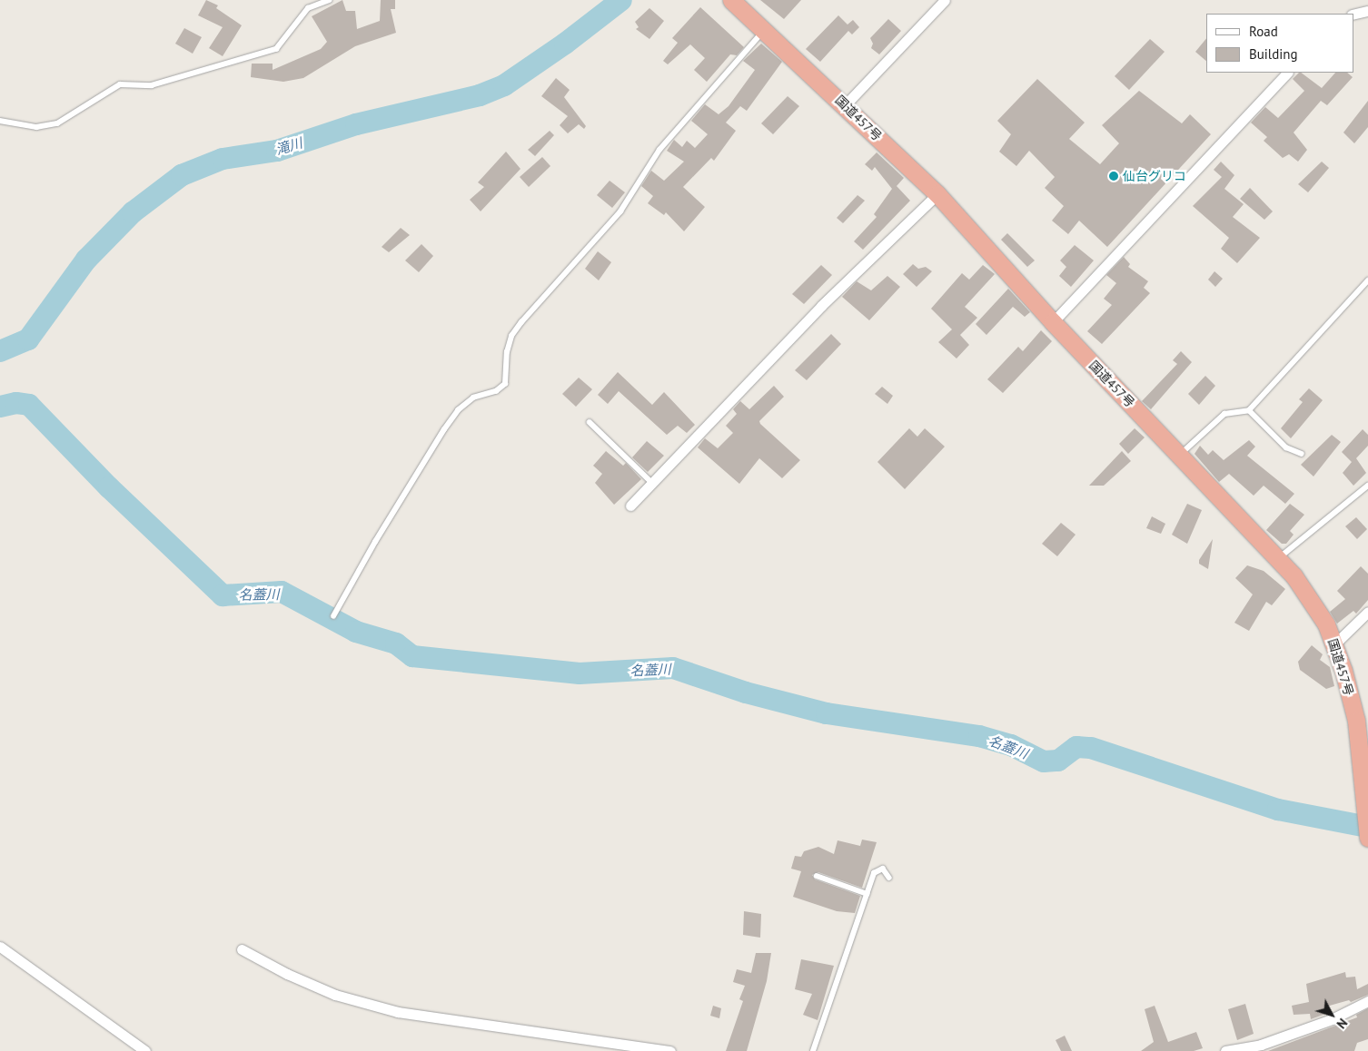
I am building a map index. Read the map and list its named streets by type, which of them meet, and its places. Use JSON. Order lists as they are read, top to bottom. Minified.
{"streets":{"highway":["国道457号"]},"water":["滝川","名蓋川"],"places":["仙台グリコ"],"legend":["Road","Building"],"north":"bottom right"}
